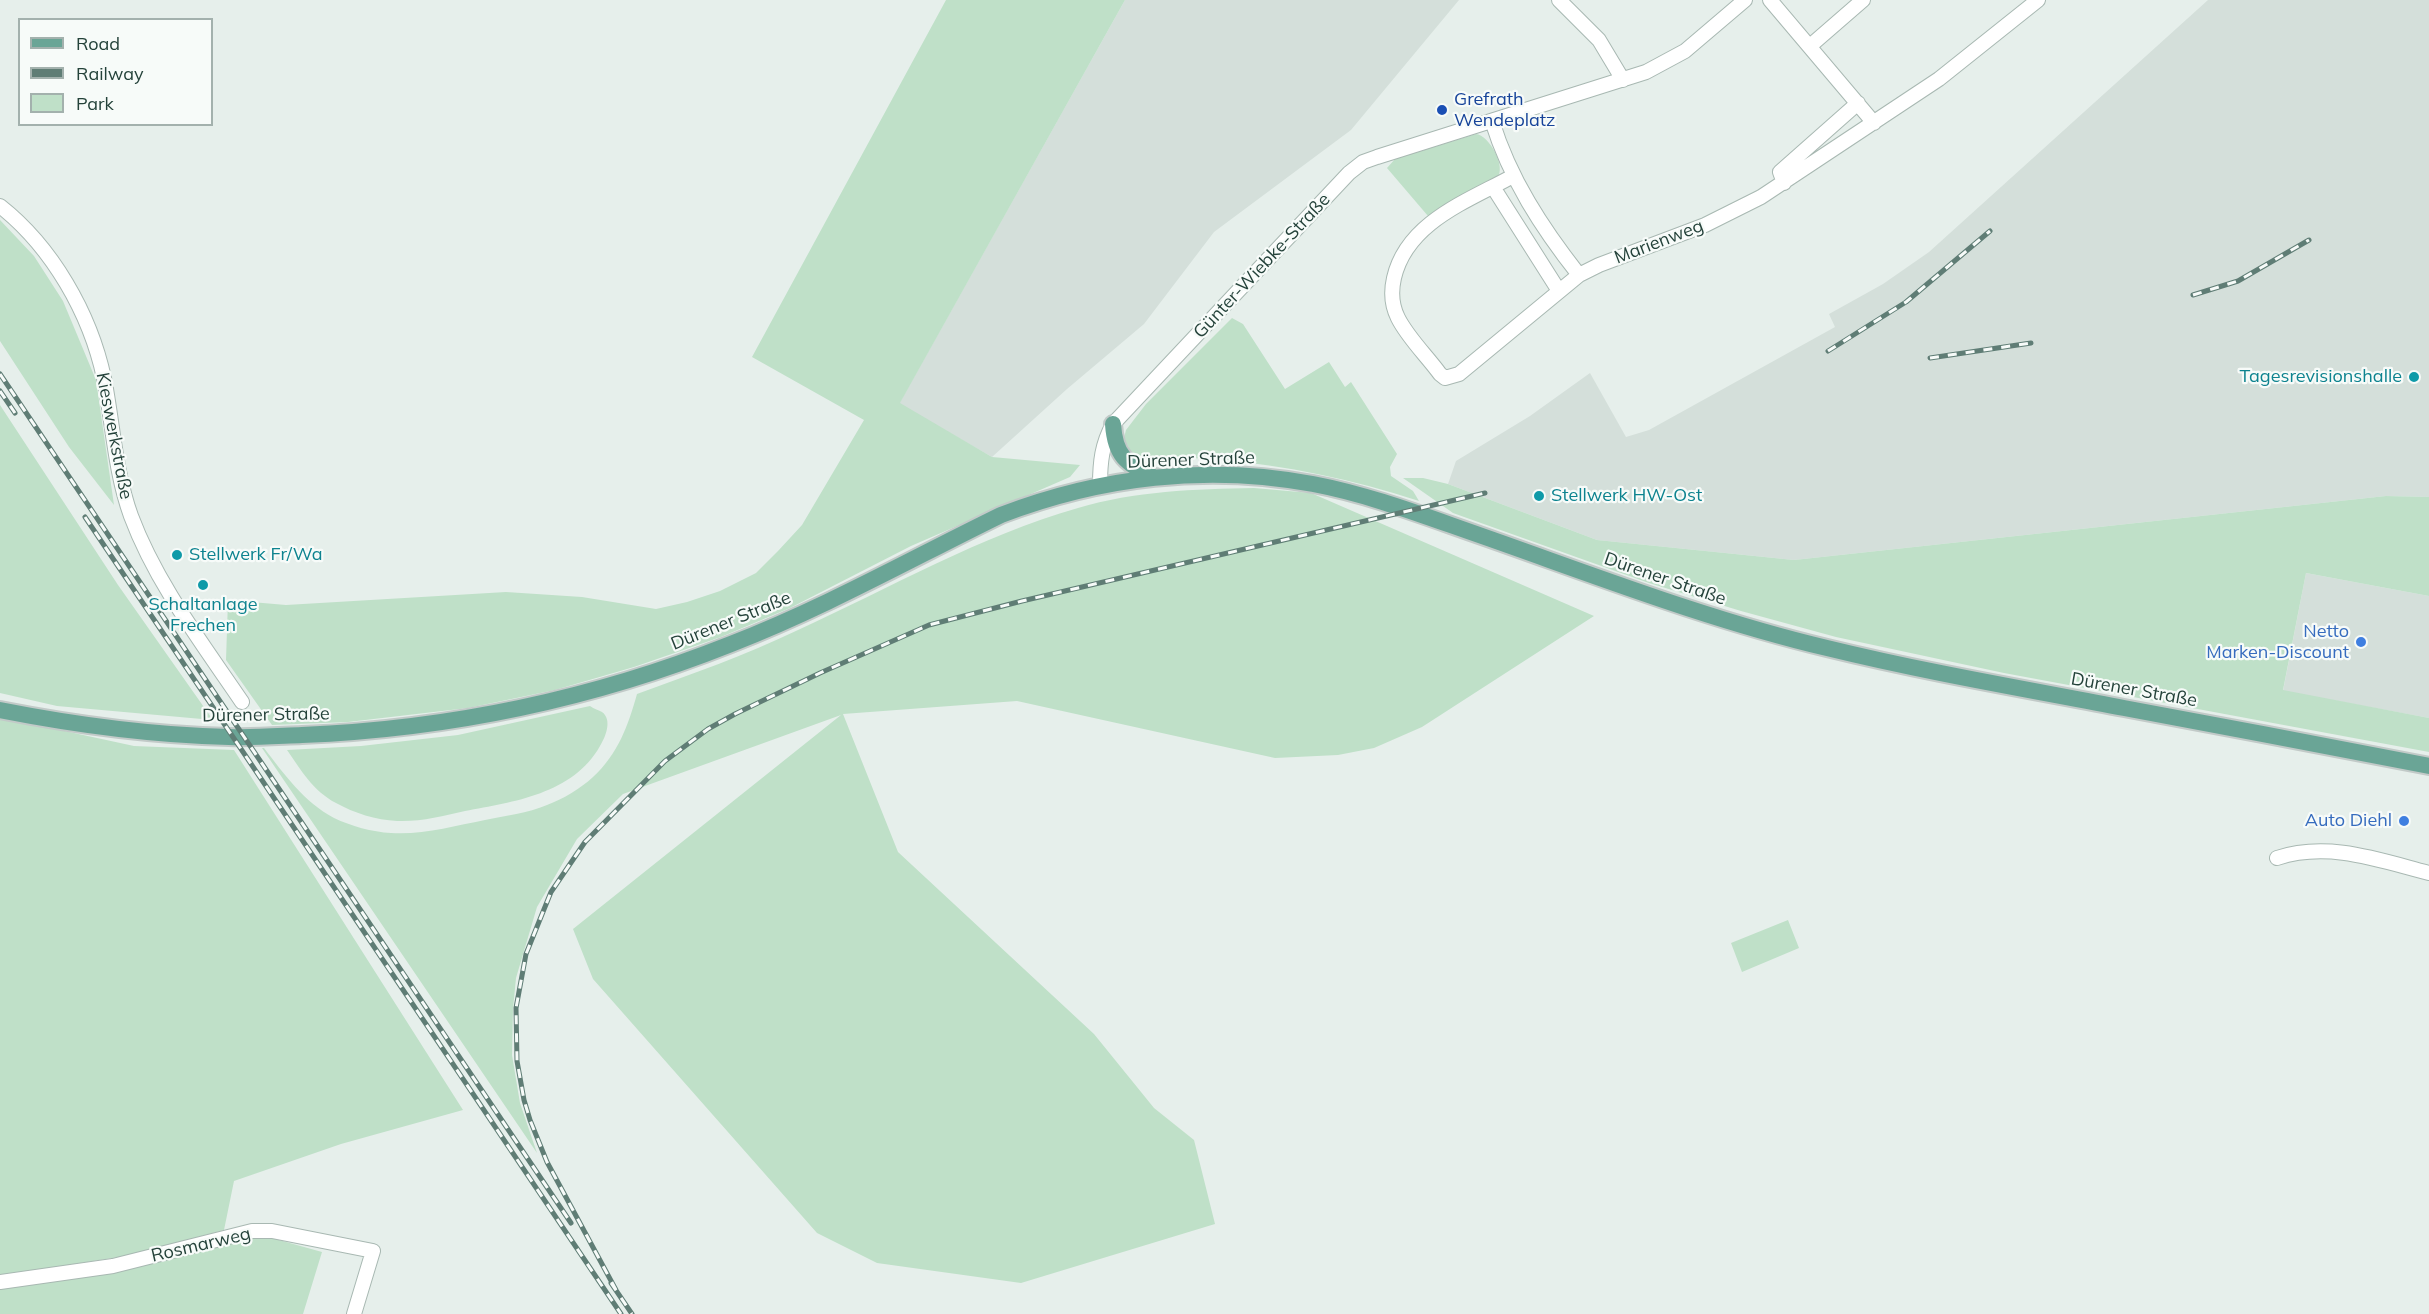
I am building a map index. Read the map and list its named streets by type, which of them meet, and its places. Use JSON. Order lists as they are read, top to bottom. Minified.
{"streets":{"main road":["Dürener Straße"],"street":["Marienweg","Günter-Wiebke-Straße","Kieswerkstraße","Rosmarweg"]},"crossings":[["Günter-Wiebke-Straße","Dürener Straße"]],"places":["Grefrath Wendeplatz","Tagesrevisionshalle","Stellwerk HW-Ost","Stellwerk Fr/Wa","Schaltanlage Frechen","Netto Marken-Discount","Auto Diehl"],"legend":["Road","Railway","Park"]}
